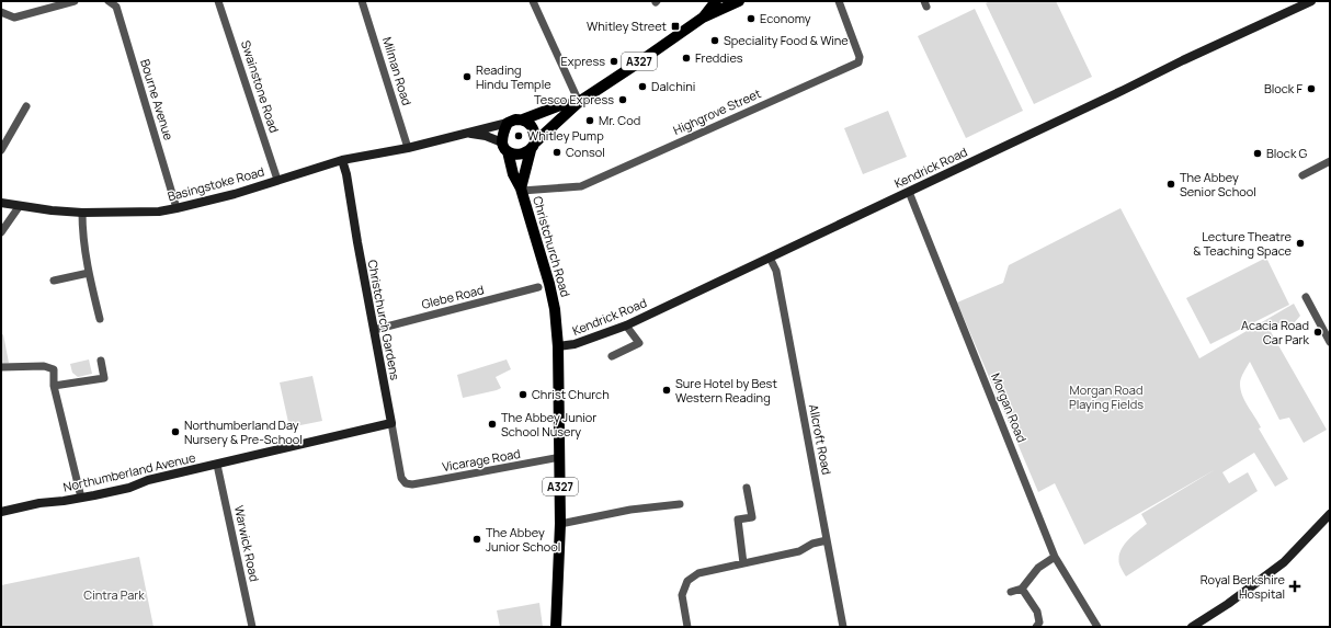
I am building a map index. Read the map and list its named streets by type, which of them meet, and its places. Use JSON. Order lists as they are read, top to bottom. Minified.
{"streets":{"main road":["A327","Christchurch Road"],"street":["Milman Road","Swainstone Road","Bourne Avenue","Highgrove Street","Kendrick Road","Basingstoke Road","Glebe Road","Christchurch Gardens","Morgan Road","Allcroft Road","Vicarage Road","Northumberland Avenue","Warwick Road"]},"crossings":[["A327","Christchurch Road"],["Milman Road","Basingstoke Road"],["Swainstone Road","Basingstoke Road"],["Bourne Avenue","Basingstoke Road"],["Highgrove Street","Christchurch Road"],["Kendrick Road","Christchurch Road"],["Kendrick Road","Morgan Road"],["Kendrick Road","Allcroft Road"],["Basingstoke Road","Christchurch Gardens"],["Christchurch Road","Vicarage Road"],["Glebe Road","Christchurch Gardens"],["Christchurch Gardens","Vicarage Road"],["Christchurch Gardens","Northumberland Avenue"],["Northumberland Avenue","Warwick Road"]],"parks":["Morgan Road Playing Fields","Cintra Park"],"places":{"other":["Economy","Speciality Food & Wine","Freddies","Express","Reading Hindu Temple","Dalchini","Block F","Tesco Express","Mr. Cod","Whitley Pump","Consol","Block G","The Abbey Senior School","Lecture Theatre & Teaching Space","Acacia Road Car Park","Sure Hotel by Best Western Reading","Christ Church","The Abbey Junior School Nusery","Northumberland Day Nursery & Pre-School","The Abbey Junior School"],"transit":["Whitley Street"],"health":["Royal Berkshire Hospital"]}}
